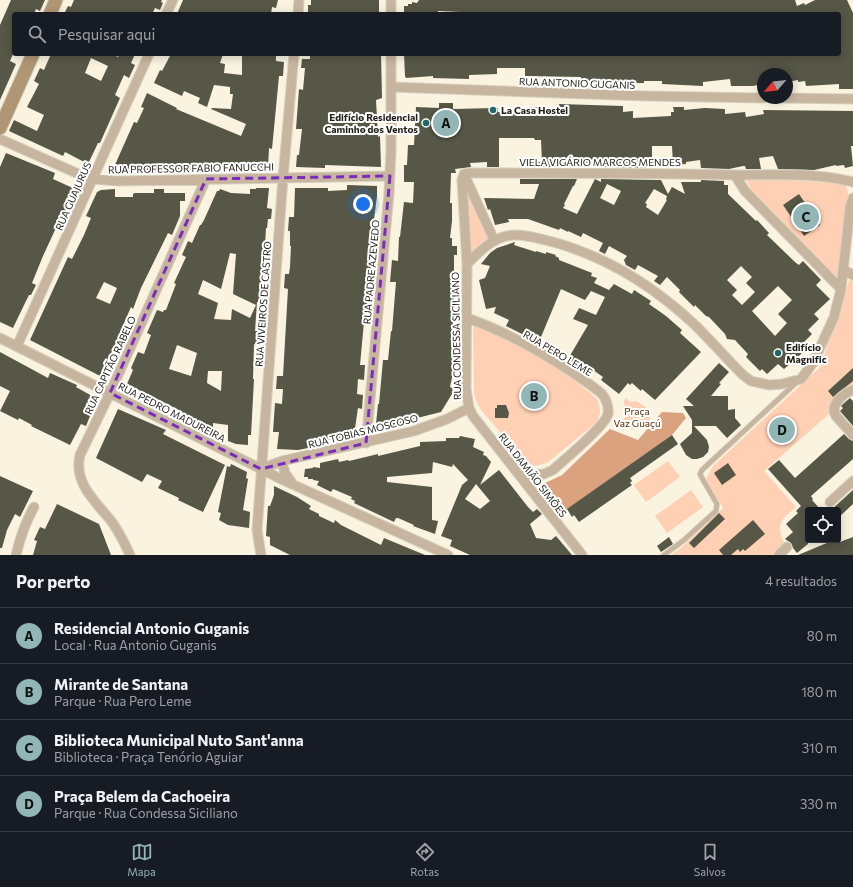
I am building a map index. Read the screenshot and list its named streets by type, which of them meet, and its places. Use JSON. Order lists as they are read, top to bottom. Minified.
{"streets":{"street":["RUA ANTONIO GUGANIS","VIELA VIGÁRIO MARCOS MENDES","RUA PROFESSOR FABIO FANUCCHI","RUA GUAJURUS","RUA PADRE AZEVEDO","RUA VIVEIROS DE CASTRO","RUA CONDESSA SICILIANO","RUA PERO LEME","RUA CAPITÃO RABELO","RUA PEDRO MADUREIRA","RUA TOBIAS MOSCOSO","RUA DAMIÃO SIMÕES"]},"crossings":[["RUA ANTONIO GUGANIS","RUA PADRE AZEVEDO"],["VIELA VIGÁRIO MARCOS MENDES","RUA CONDESSA SICILIANO"],["RUA PROFESSOR FABIO FANUCCHI","RUA GUAJURUS"],["RUA PROFESSOR FABIO FANUCCHI","RUA PADRE AZEVEDO"],["RUA PROFESSOR FABIO FANUCCHI","RUA VIVEIROS DE CASTRO"],["RUA PROFESSOR FABIO FANUCCHI","RUA CAPITÃO RABELO"],["RUA GUAJURUS","RUA PEDRO MADUREIRA"],["RUA PADRE AZEVEDO","RUA TOBIAS MOSCOSO"],["RUA VIVEIROS DE CASTRO","RUA PEDRO MADUREIRA"],["RUA VIVEIROS DE CASTRO","RUA TOBIAS MOSCOSO"],["RUA CONDESSA SICILIANO","RUA PERO LEME"],["RUA CONDESSA SICILIANO","RUA TOBIAS MOSCOSO"],["RUA CONDESSA SICILIANO","RUA DAMIÃO SIMÕES"],["RUA PERO LEME","RUA DAMIÃO SIMÕES"],["RUA CAPITÃO RABELO","RUA PEDRO MADUREIRA"],["RUA PEDRO MADUREIRA","RUA TOBIAS MOSCOSO"],["RUA TOBIAS MOSCOSO","RUA DAMIÃO SIMÕES"]],"parks":["Praça Vaz Guaçú"],"places":["La Casa Hostel","Edifício Residencial Caminho dos Ventos","Edifício Magnific"],"north":"bottom left","page":{"search":"Pesquisar aqui","pins":["A","C","B","D"],"heading":["Por perto","4 resultados"],"list":[{"mark":"A","name":"Residencial Antonio Guganis","note":"Local · Rua Antonio Guganis","value":"80 m"},{"mark":"B","name":"Mirante de Santana","note":"Parque · Rua Pero Leme","value":"180 m"},{"mark":"C","name":"Biblioteca Municipal Nuto Sant'anna","note":"Biblioteca · Praça Tenório Aguiar","value":"310 m"},{"mark":"D","name":"Praça Belem da Cachoeira","note":"Parque · Rua Condessa Siciliano","value":"330 m"}],"nav":["Mapa","Rotas","Salvos"]}}
